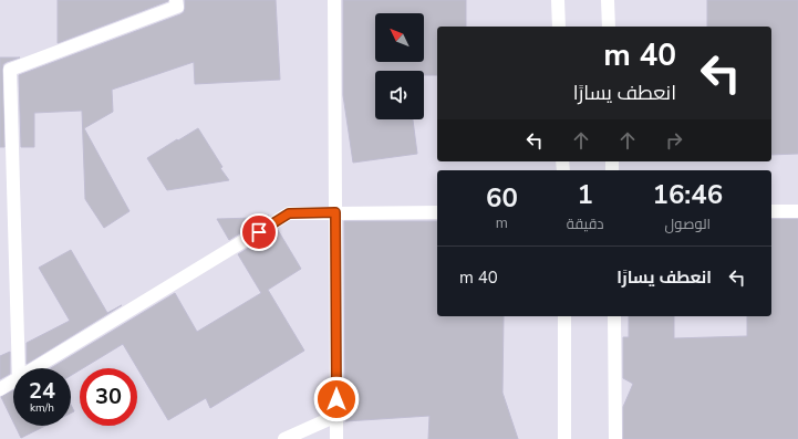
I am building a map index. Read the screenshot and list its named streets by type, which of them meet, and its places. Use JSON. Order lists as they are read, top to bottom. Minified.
{"north":"top left","page":{"turn":["40 m","انعطف يسارًا"],"eta":["16:46","الوصول","1","دقيقة","60","m"],"list":[{"name":"انعطف يسارًا","value":"40 m"}],"speed":"24 km/h","limit":"30"}}
